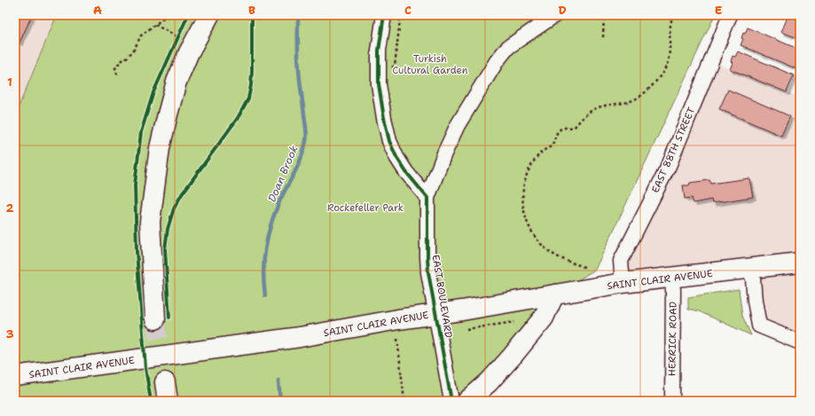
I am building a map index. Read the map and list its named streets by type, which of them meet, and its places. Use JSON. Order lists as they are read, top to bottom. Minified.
{"streets":{"main road":["SAINT CLAIR AVENUE"],"street":["EAST 88TH STREET","EAST BOULEVARD","HERRICK ROAD"]},"crossings":[["EAST 88TH STREET","SAINT CLAIR AVENUE"],["SAINT CLAIR AVENUE","EAST BOULEVARD"],["SAINT CLAIR AVENUE","HERRICK ROAD"]],"water":["Doan Brook"],"parks":["Turkish Cultural Garden","Rockefeller Park"],"grid":{"columns":["A","B","C","D","E"],"rows":["1","2","3"]}}
